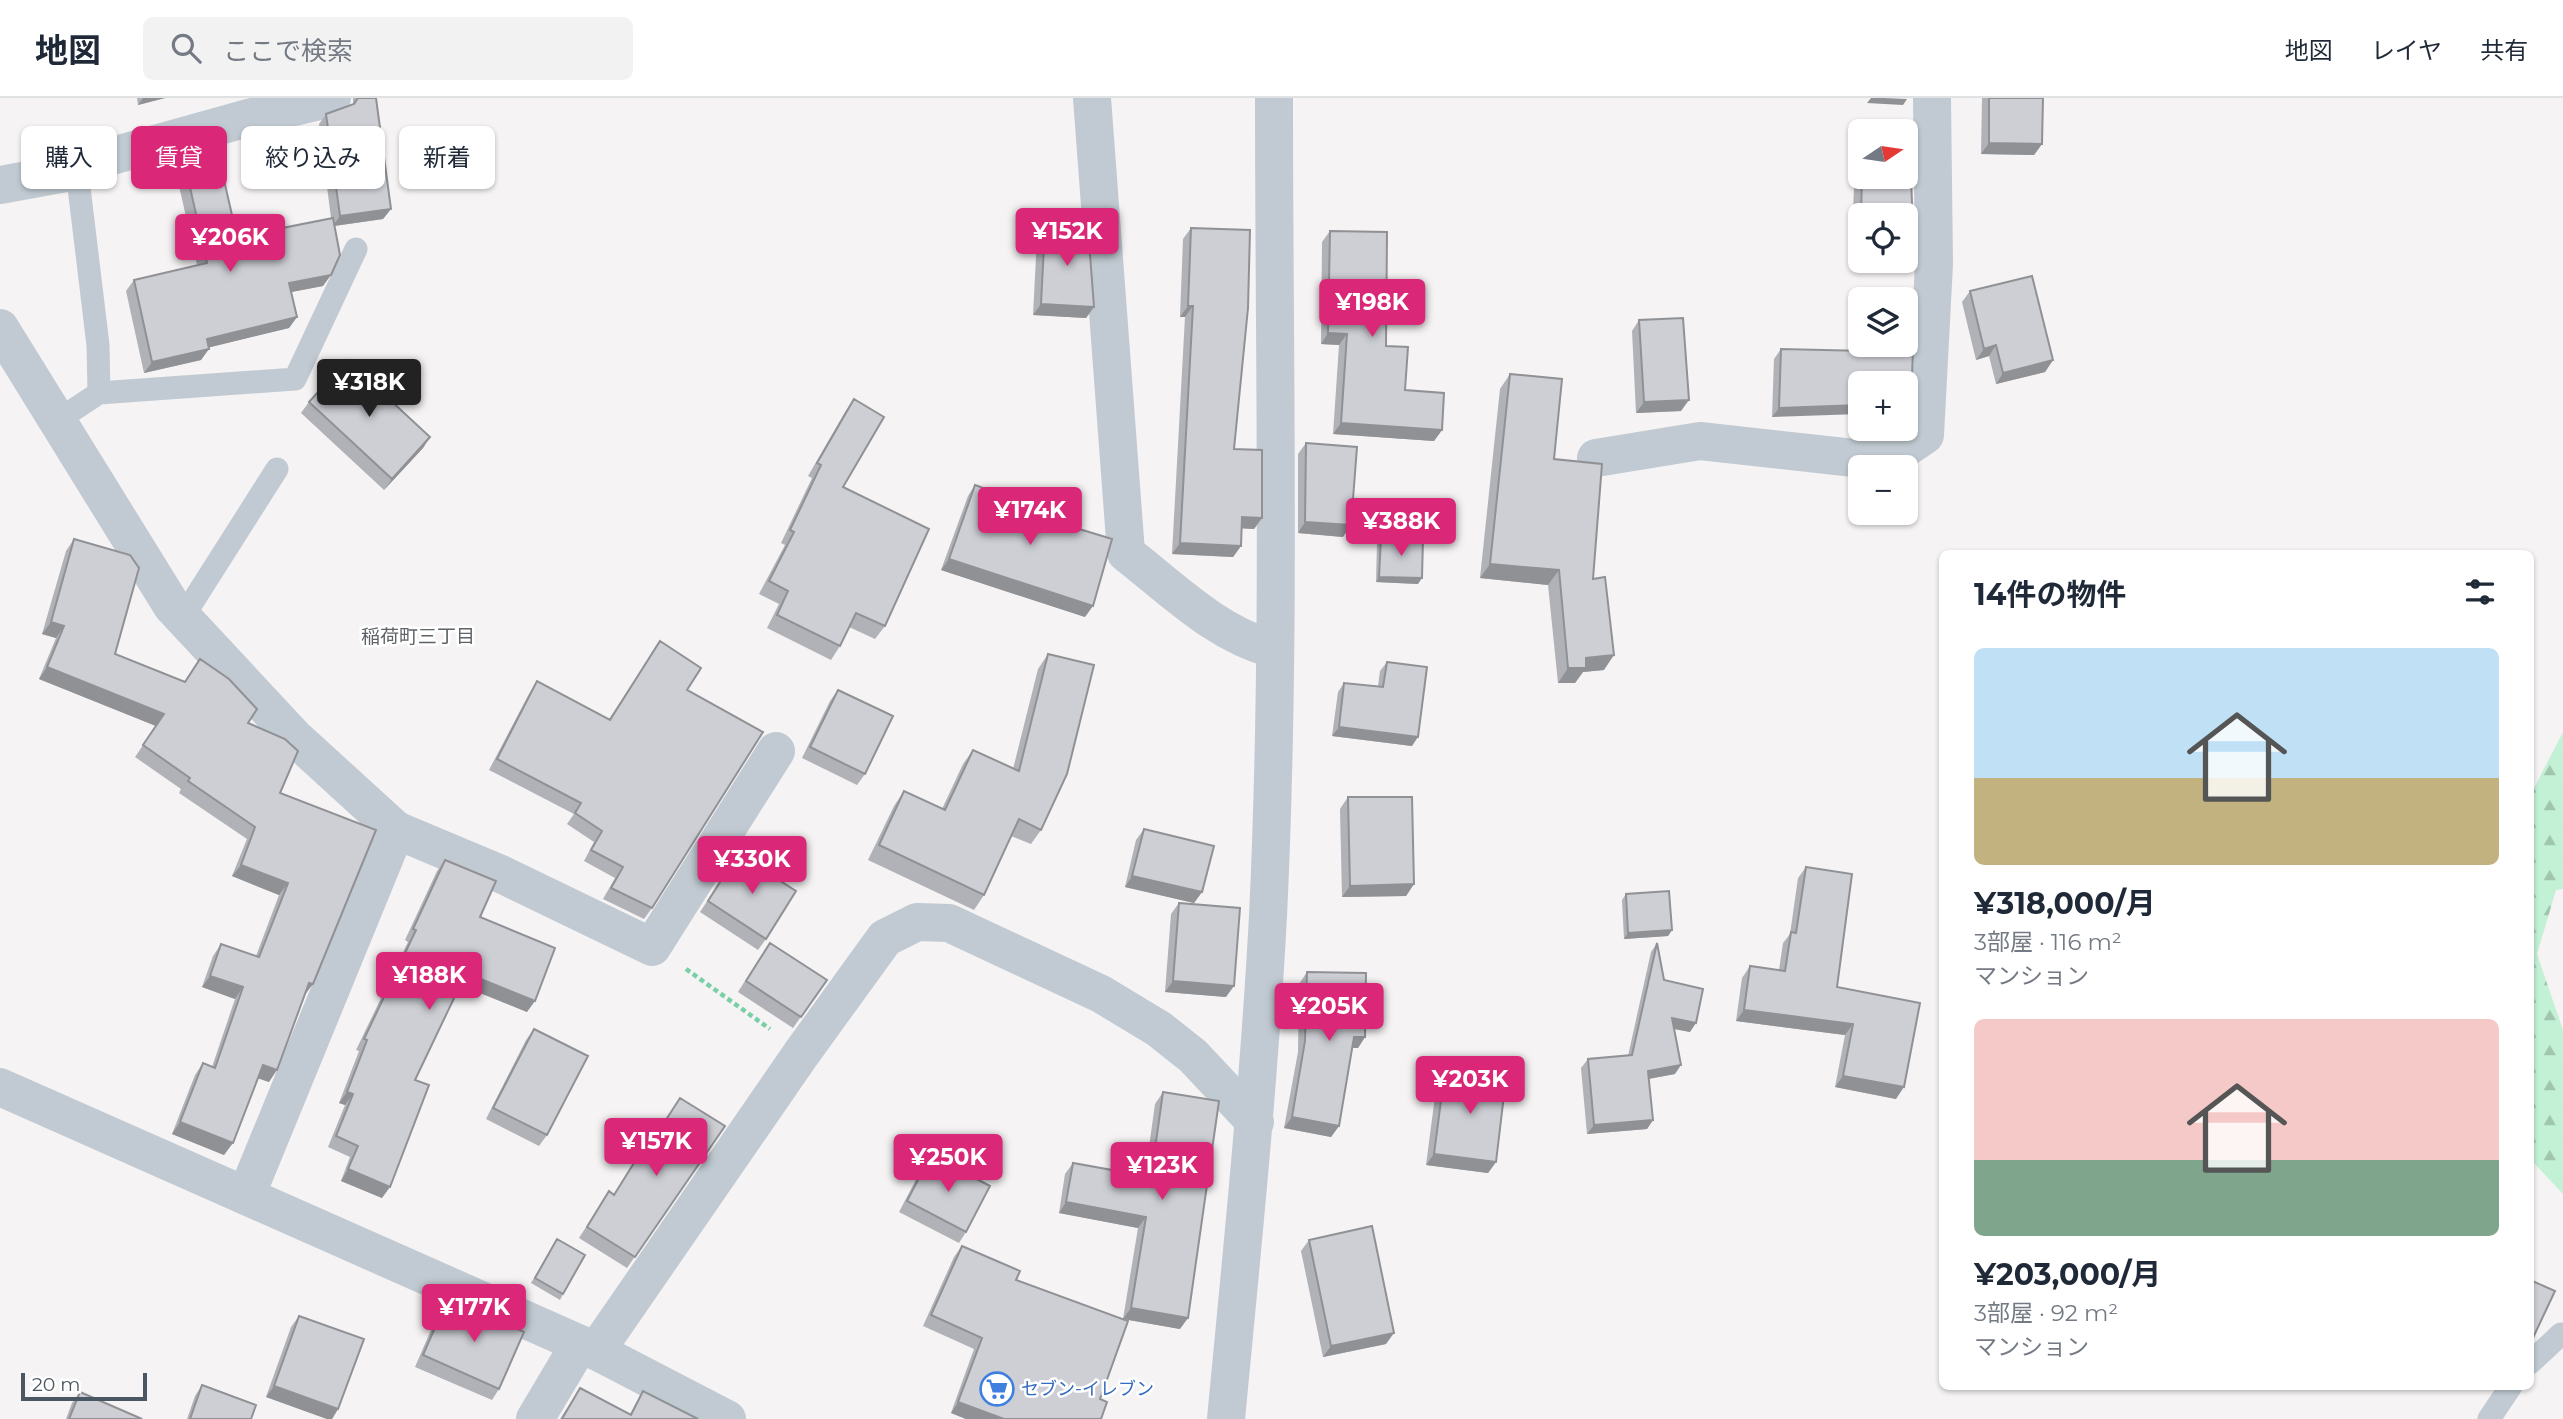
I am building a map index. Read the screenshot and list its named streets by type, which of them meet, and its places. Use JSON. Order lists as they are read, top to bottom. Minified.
{"districts":["稲荷町三丁目"],"places":{"supermarket":["セブン-イレブン"]},"scale_bar":"20 m","north":"right","page":{"header":"地図","search":"ここで検索","nav":["地図","レイヤ","共有"],"map_buttons":["+","−"],"chip":["購入","賃貸","絞り込み","新着"],"price":["¥152K","¥206K","¥198K","¥318K","¥174K","¥388K","¥330K","¥188K","¥205K","¥203K","¥157K","¥250K","¥123K","¥177K"],"heading":"14件の物件","list":[{"name":"¥318,000/月","note":"3部屋 · 116 m² · マンション"},{"name":"¥203,000/月","note":"3部屋 · 92 m² · マンション"}],"scale":"20 m"}}
